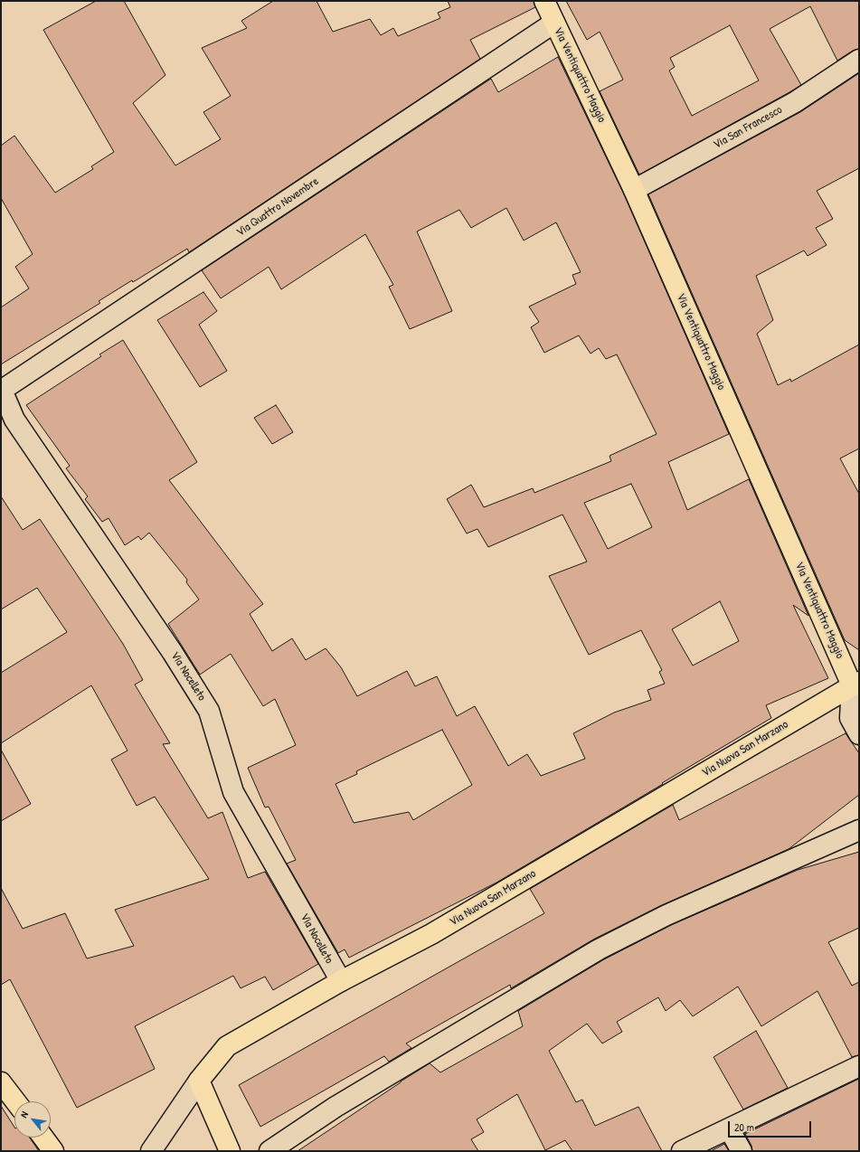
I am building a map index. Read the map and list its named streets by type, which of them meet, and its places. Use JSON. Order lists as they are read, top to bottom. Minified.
{"streets":{"main road":["Via Ventiquattro Maggio","Via Nuova San Marzano"],"street":["Via San Francesco","Via Quattro Novembre","Via Nocelleto"]},"crossings":[["Via Ventiquattro Maggio","Via San Francesco"],["Via Ventiquattro Maggio","Via Quattro Novembre"],["Via Ventiquattro Maggio","Via Nuova San Marzano"],["Via Quattro Novembre","Via Nocelleto"],["Via Nocelleto","Via Nuova San Marzano"]],"scale_bar":"20 m","north":"top left"}
